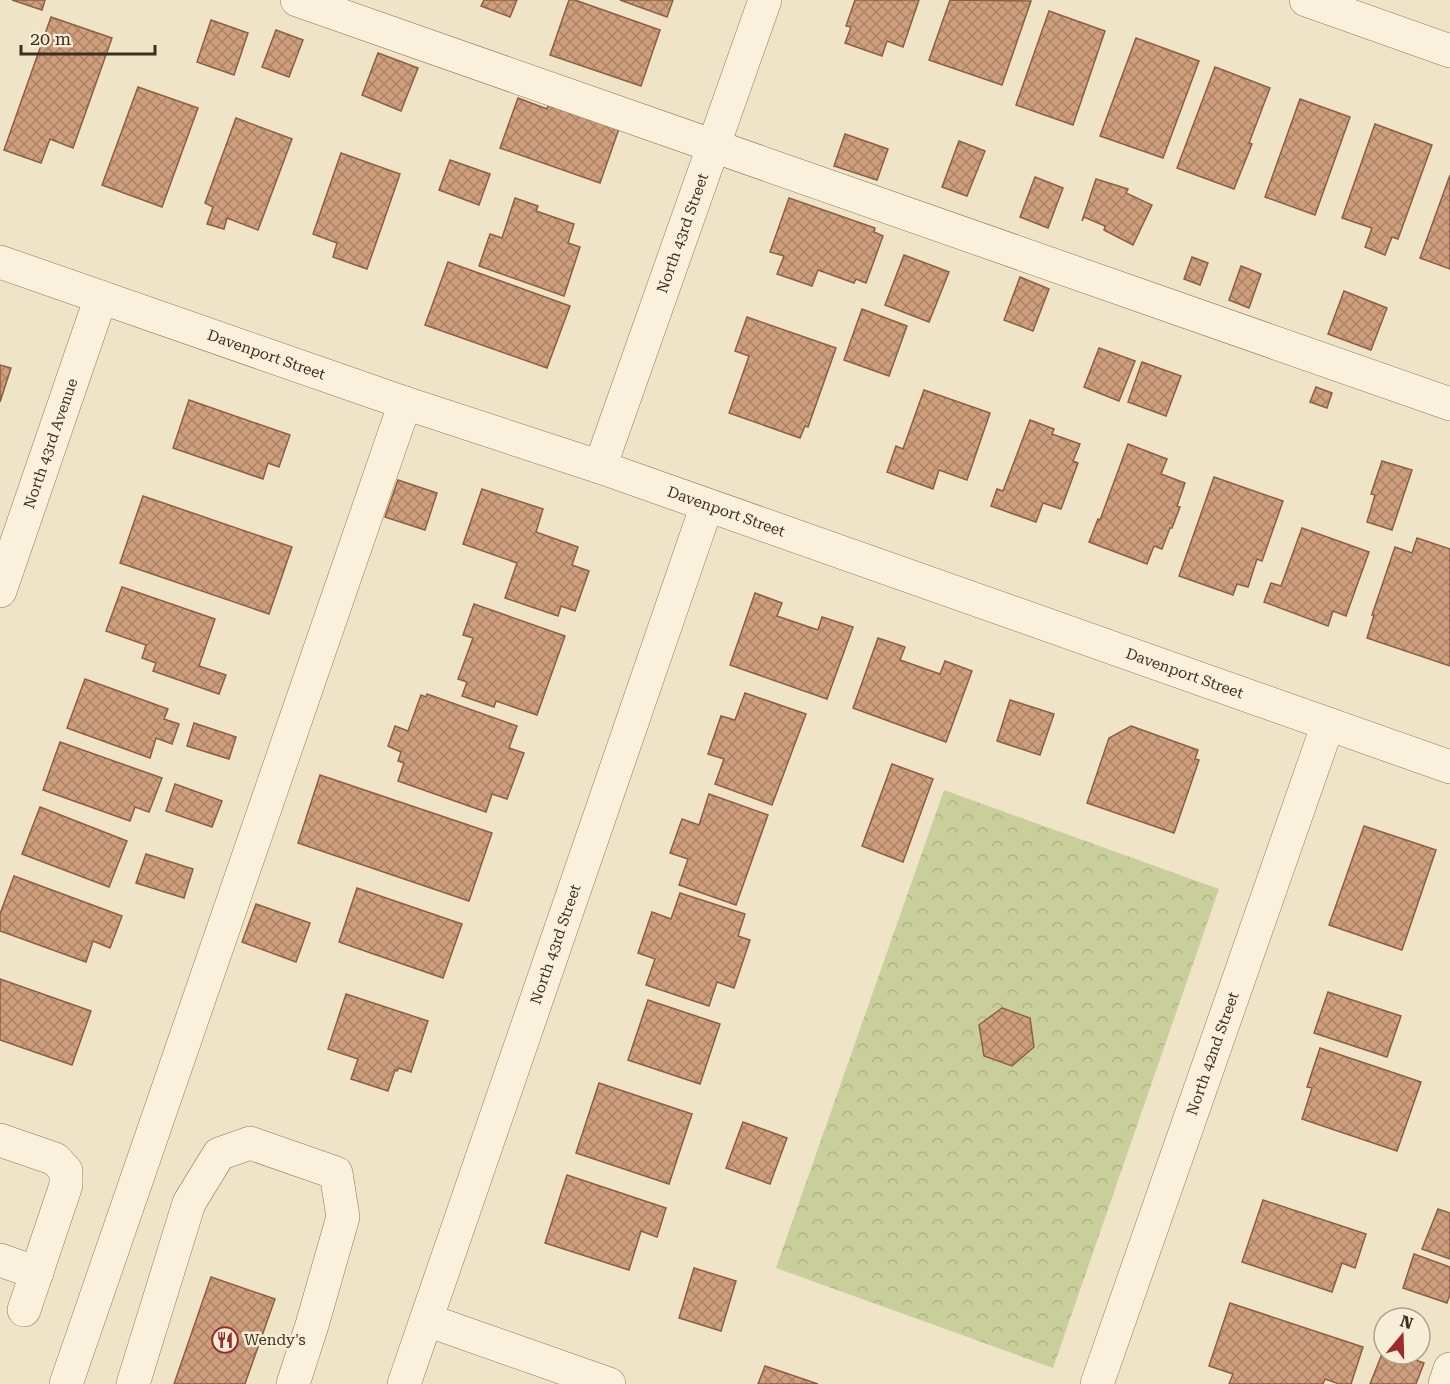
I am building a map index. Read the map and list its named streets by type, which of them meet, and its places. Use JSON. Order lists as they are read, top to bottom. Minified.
{"streets":{"street":["North 43rd Street","Davenport Street","North 43rd Avenue","North 42nd Street"]},"crossings":[["North 43rd Street","Davenport Street"],["Davenport Street","North 43rd Avenue"],["Davenport Street","North 42nd Street"]],"places":{"restaurant":["Wendy's"]},"scale_bar":"20 m","north":"top"}
